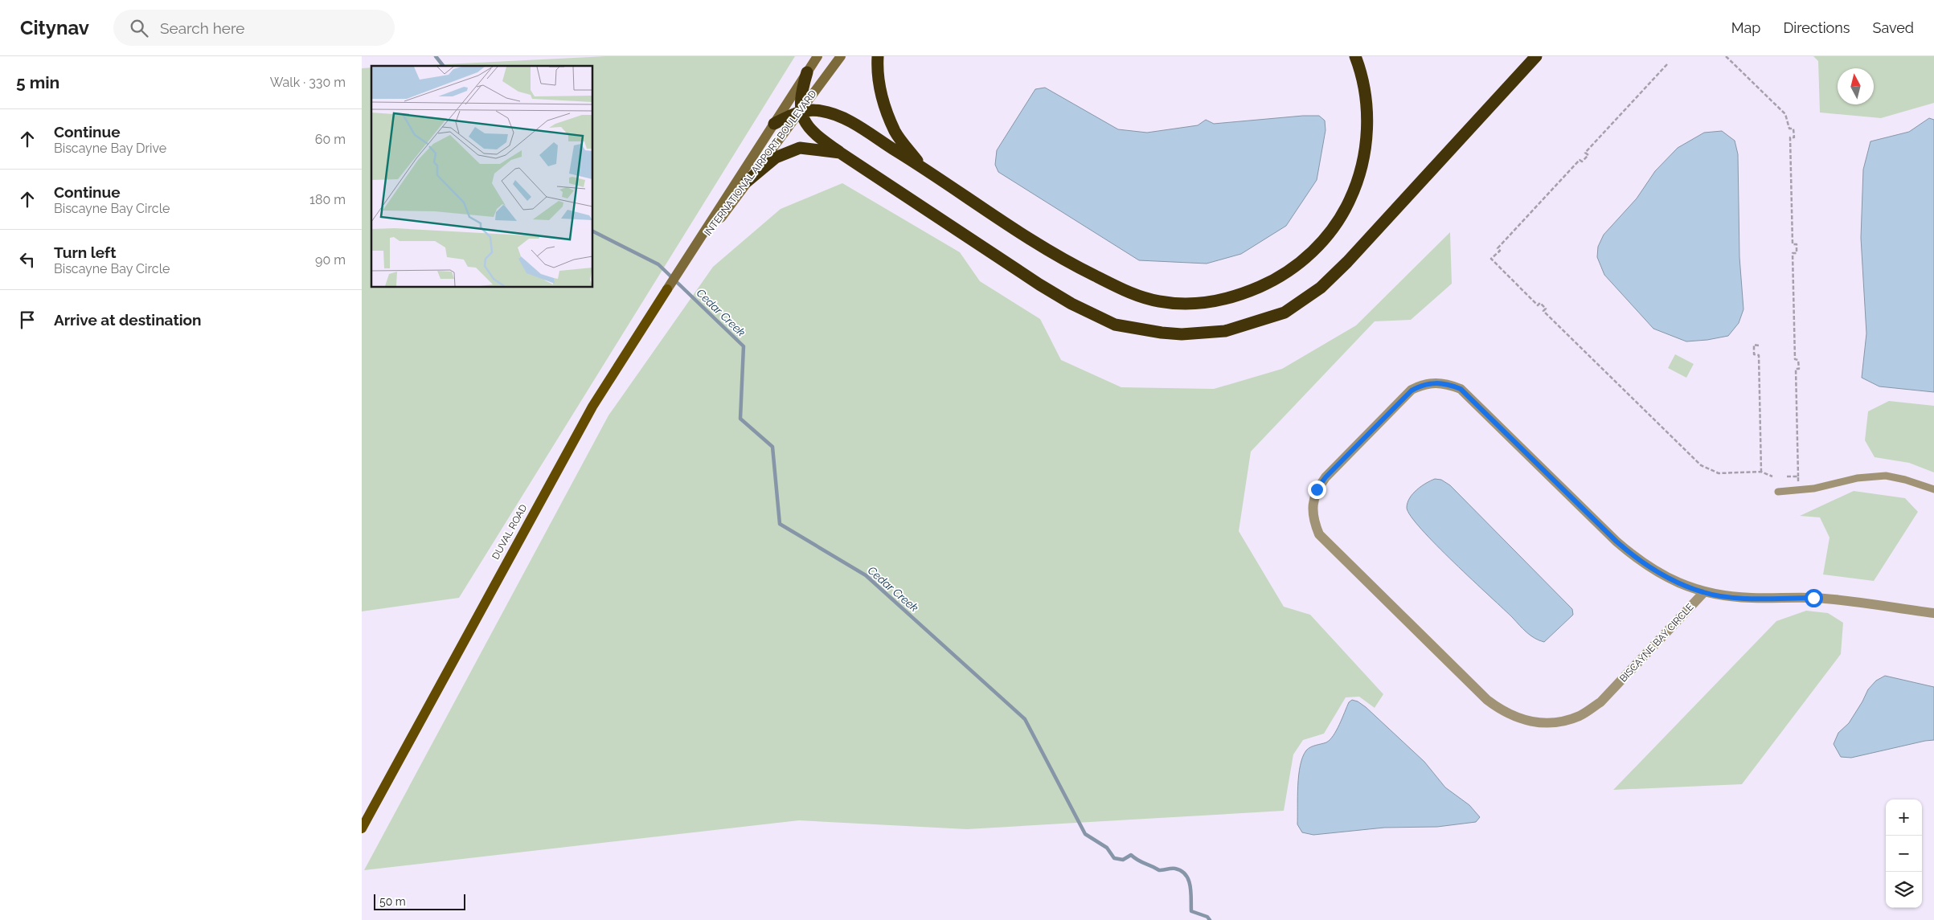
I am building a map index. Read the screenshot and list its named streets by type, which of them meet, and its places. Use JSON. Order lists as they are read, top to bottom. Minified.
{"streets":{"main road":["INTERNATIONAL AIRPORT BOULEVARD","DUVAL ROAD"],"street":["BISCAYNE BAY CIRCLE"]},"crossings":[["INTERNATIONAL AIRPORT BOULEVARD","DUVAL ROAD"]],"water":["Cedar Creek"],"scale_bar":"50 m","north":"top","page":{"header":"Citynav","search":"Search here","nav":["Map","Directions","Saved"],"heading":["5 min","Walk · 330 m"],"list":[["Continue","Biscayne Bay Drive","60 m"],["Continue","Biscayne Bay Circle","180 m"],["Turn left","Biscayne Bay Circle","90 m"],"Arrive at destination"],"map_buttons":["+","−"],"scale":"50 m"}}
